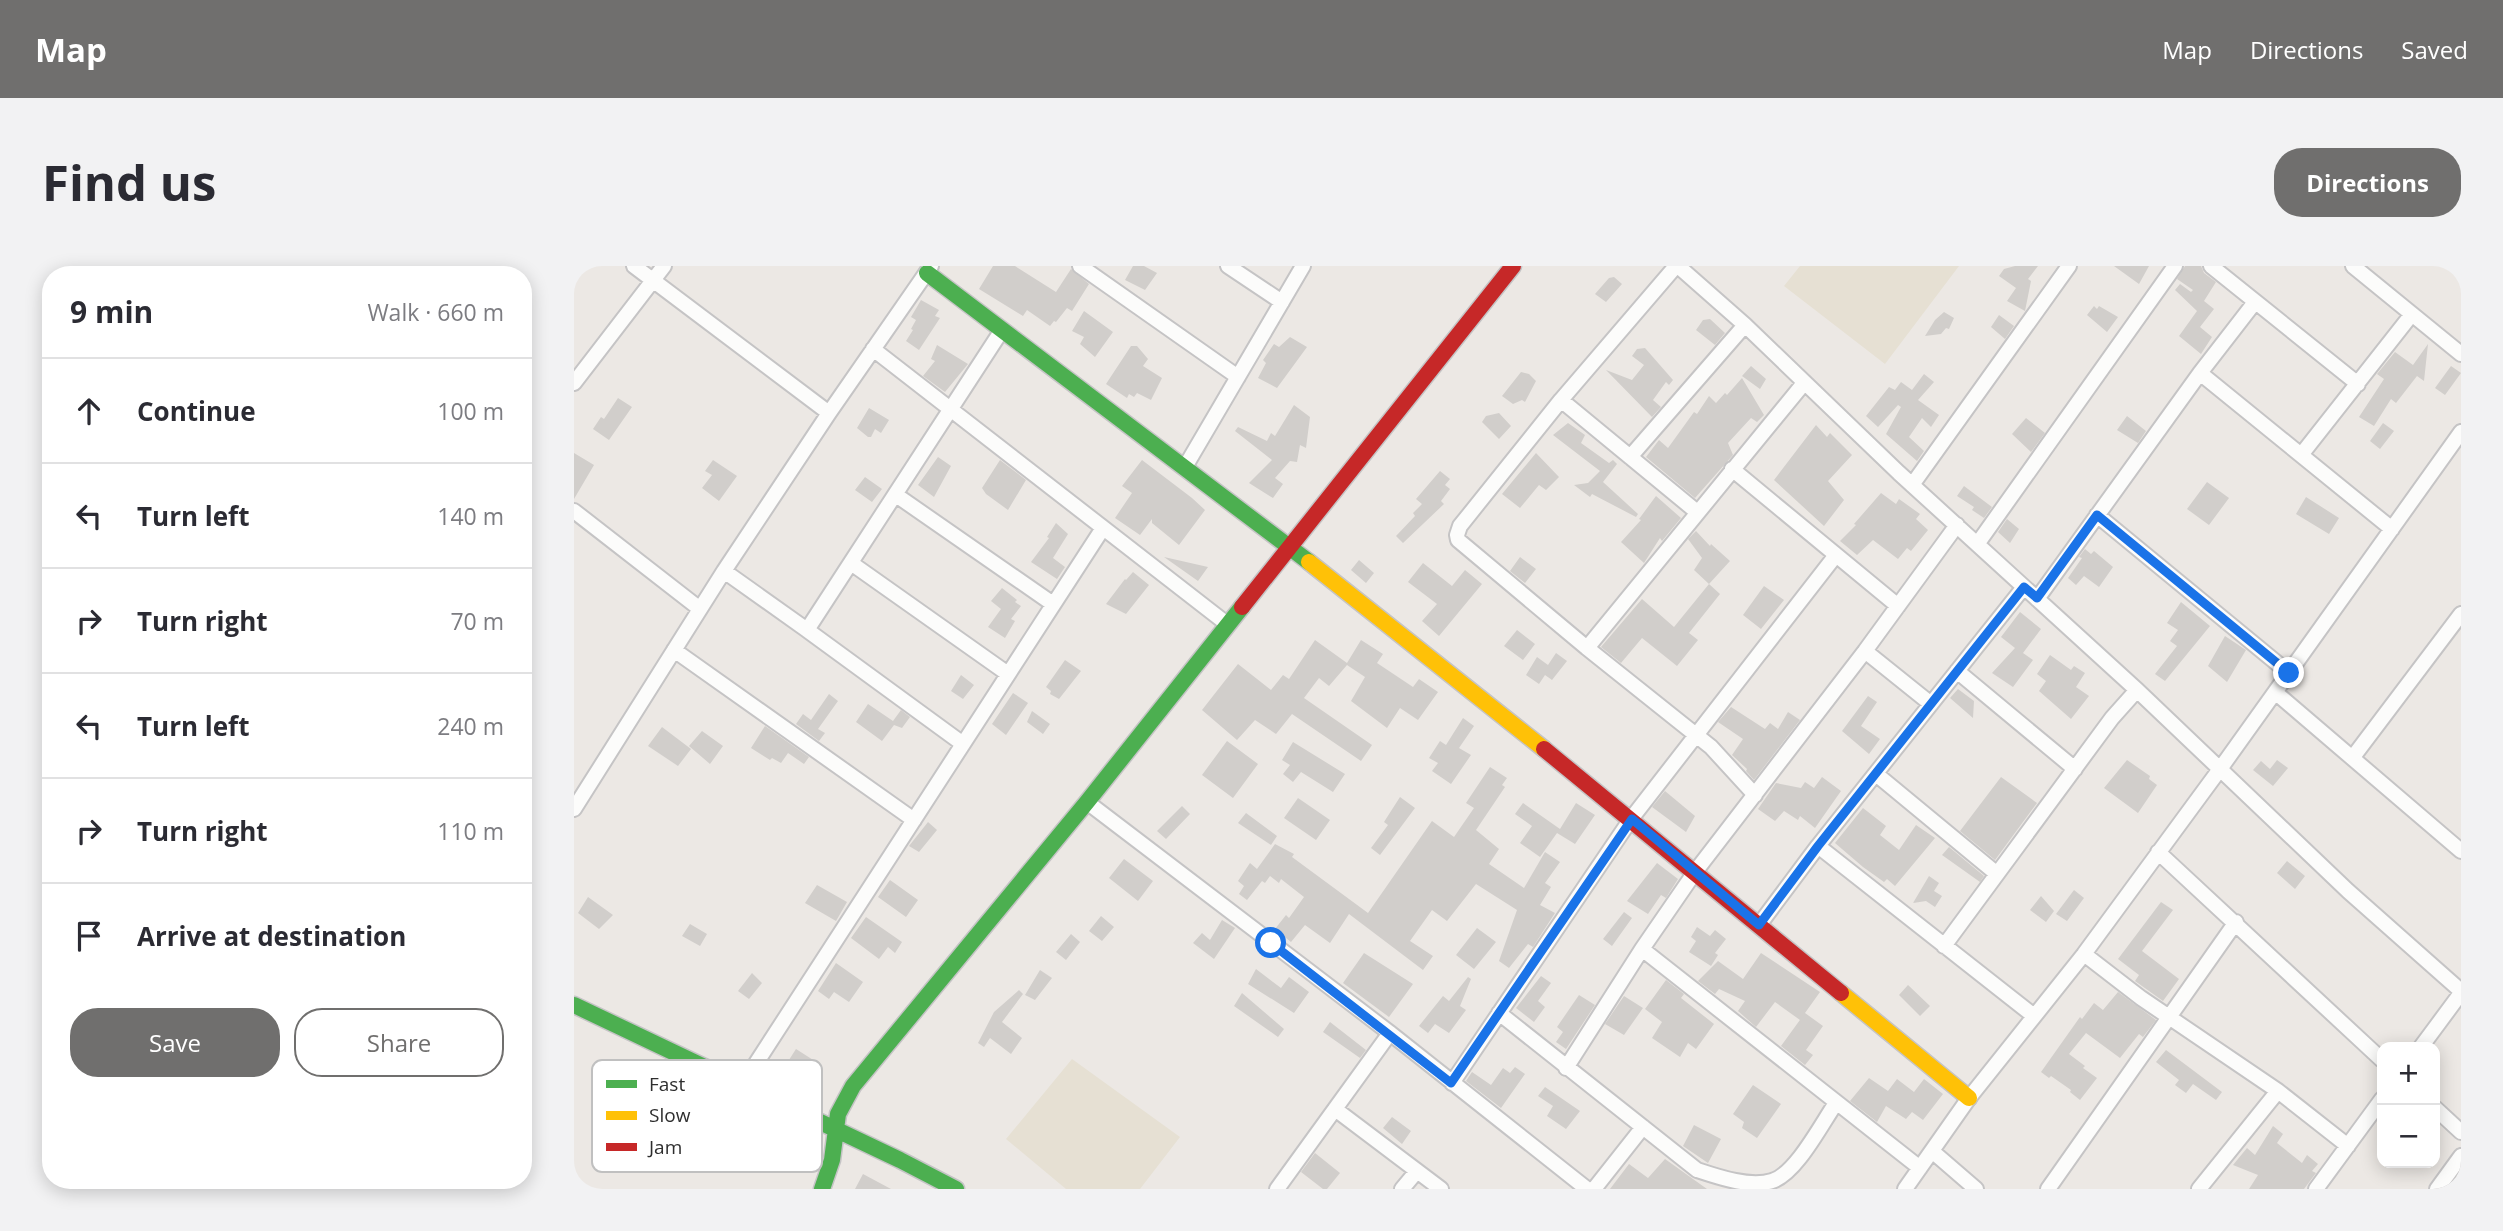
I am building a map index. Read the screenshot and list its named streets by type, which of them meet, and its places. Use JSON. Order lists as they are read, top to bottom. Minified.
{"legend":["Fast","Slow","Jam"],"page":{"header":"Map","nav":["Map","Directions","Saved"],"buttons":["Directions",["Save","Share"]],"title":"Find us","heading":["9 min","Walk · 660 m"],"list":[["Continue","100 m"],["Turn left","140 m"],["Turn right","70 m"],["Turn left","240 m"],["Turn right","110 m"],"Arrive at destination"],"map_buttons":["+","−"]}}
